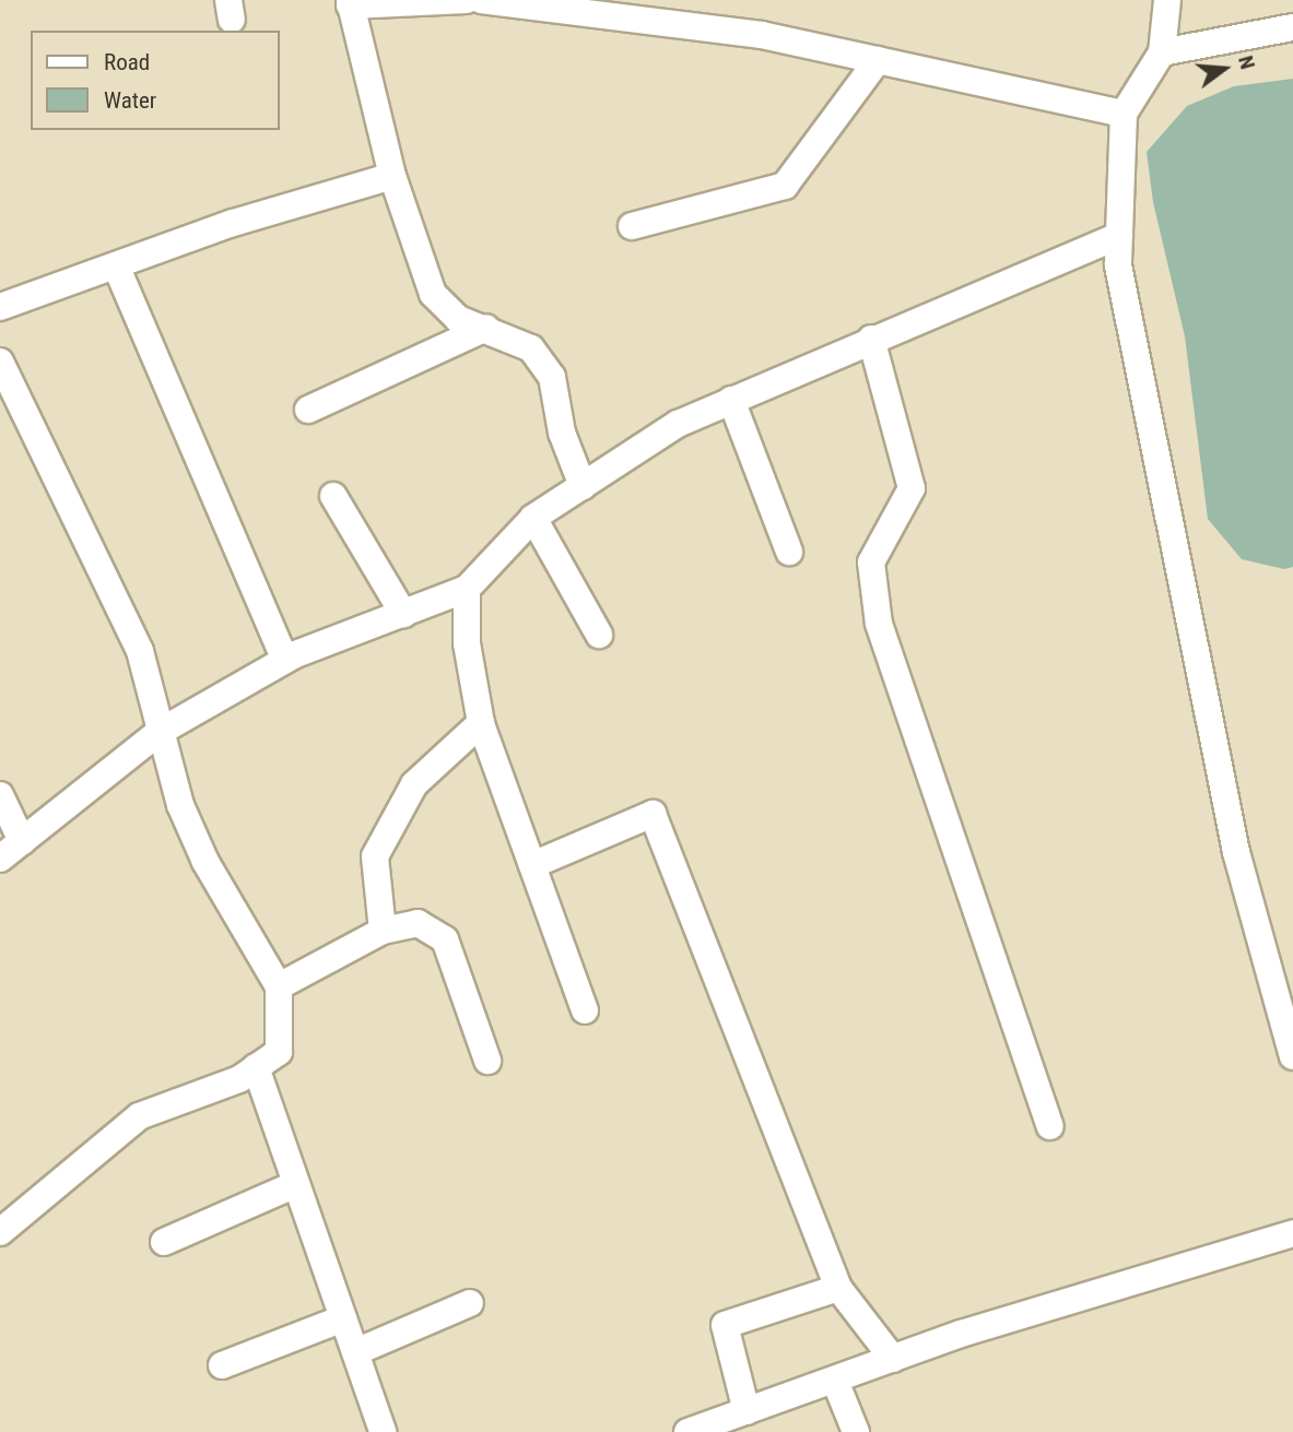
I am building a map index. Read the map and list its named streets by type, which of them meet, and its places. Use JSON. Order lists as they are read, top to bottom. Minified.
{"legend":["Road","Water"],"north":"right"}
